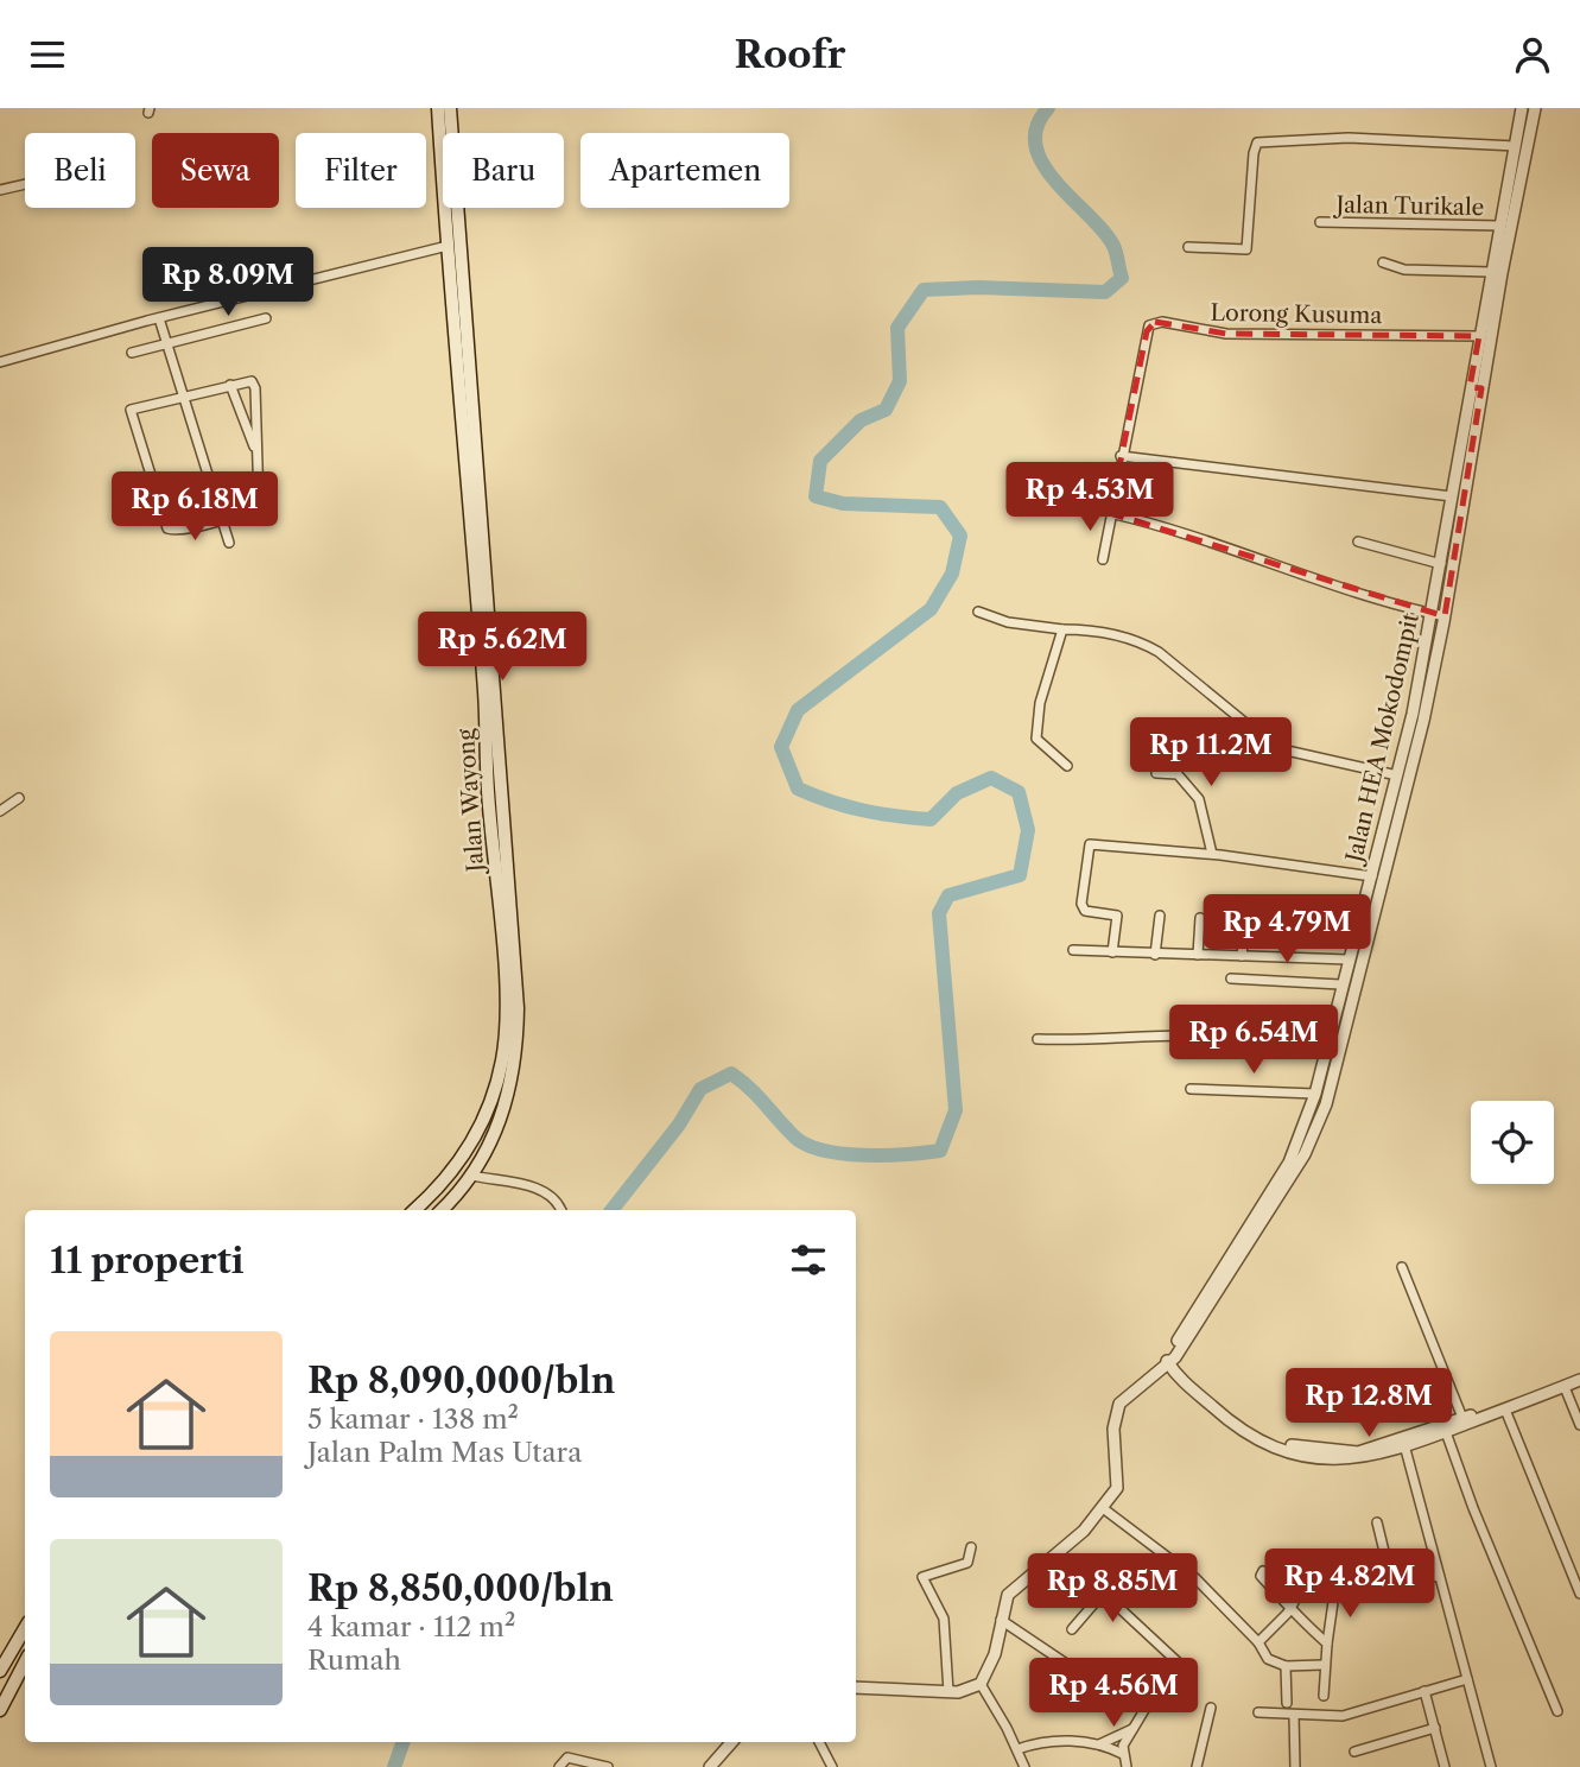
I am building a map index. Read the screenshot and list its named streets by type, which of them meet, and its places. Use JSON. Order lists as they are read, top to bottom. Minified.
{"streets":{"main road":["Jalan Wayong"],"street":["Jalan Turikale","Lorong Kusuma","Jalan HEA Mokodompit"]},"crossings":[["Jalan Turikale","Jalan HEA Mokodompit"],["Lorong Kusuma","Jalan HEA Mokodompit"]],"page":{"header":"Roofr","chip":["Beli","Sewa","Filter","Baru","Apartemen"],"price":["Rp 8.09M","Rp 4.53M","Rp 6.18M","Rp 5.62M","Rp 11.2M","Rp 4.79M","Rp 6.54M","Rp 12.8M","Rp 4.82M","Rp 8.85M","Rp 4.56M"],"heading":"11 properti","list":[{"name":"Rp 8,090,000/bln","note":"5 kamar · 138 m² · Jalan Palm Mas Utara"},{"name":"Rp 8,850,000/bln","note":"4 kamar · 112 m² · Rumah"}]}}
